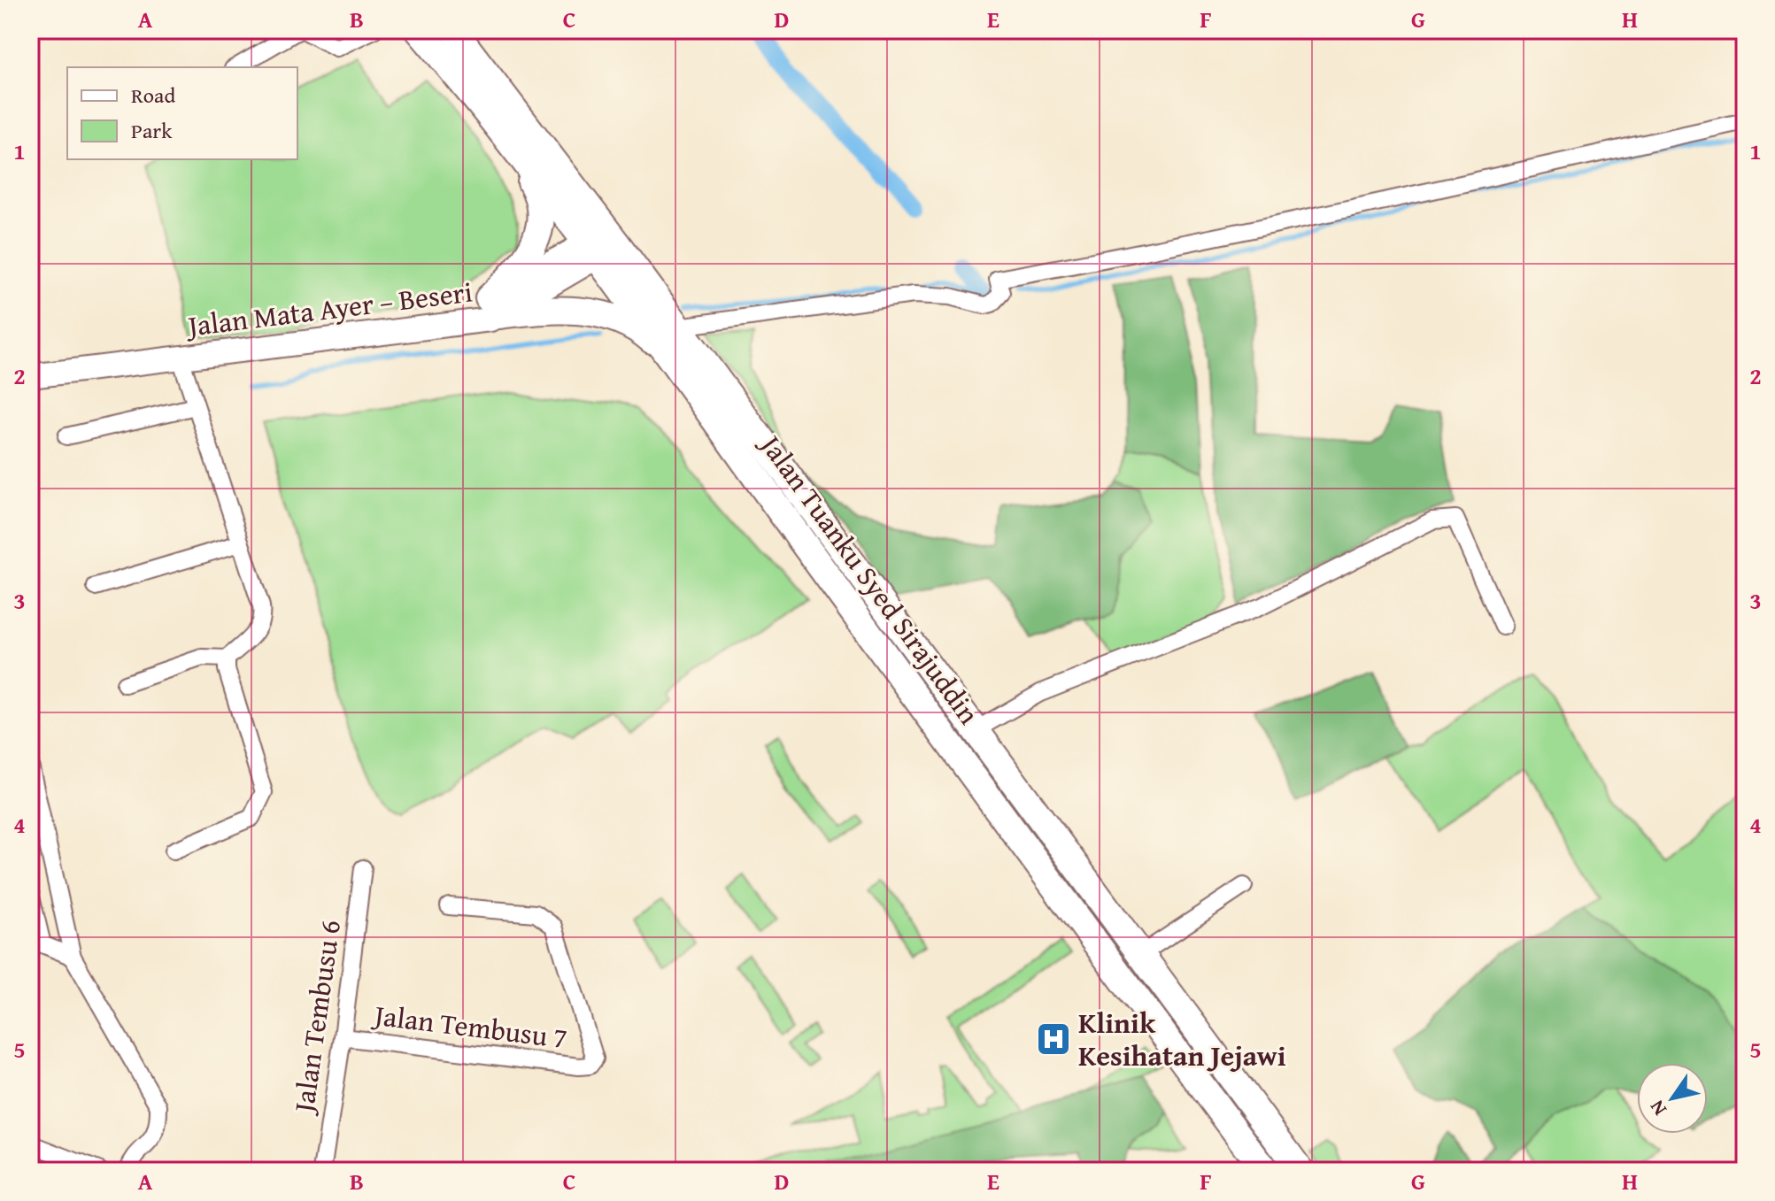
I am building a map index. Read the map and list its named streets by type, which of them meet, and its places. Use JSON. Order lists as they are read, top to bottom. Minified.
{"streets":{"highway":["Jalan Tuanku Syed Sirajuddin"],"main road":["Jalan Mata Ayer – Beseri"],"street":["Jalan Tembusu 6","Jalan Tembusu 7"]},"crossings":[["Jalan Mata Ayer – Beseri","Jalan Tuanku Syed Sirajuddin"],["Jalan Tembusu 6","Jalan Tembusu 7"]],"places":{"hospital":["Klinik Kesihatan Jejawi"]},"legend":["Road","Park"],"north":"bottom left","grid":{"columns":["A","B","C","D","E","F","G","H"],"rows":["1","2","3","4","5"]}}
